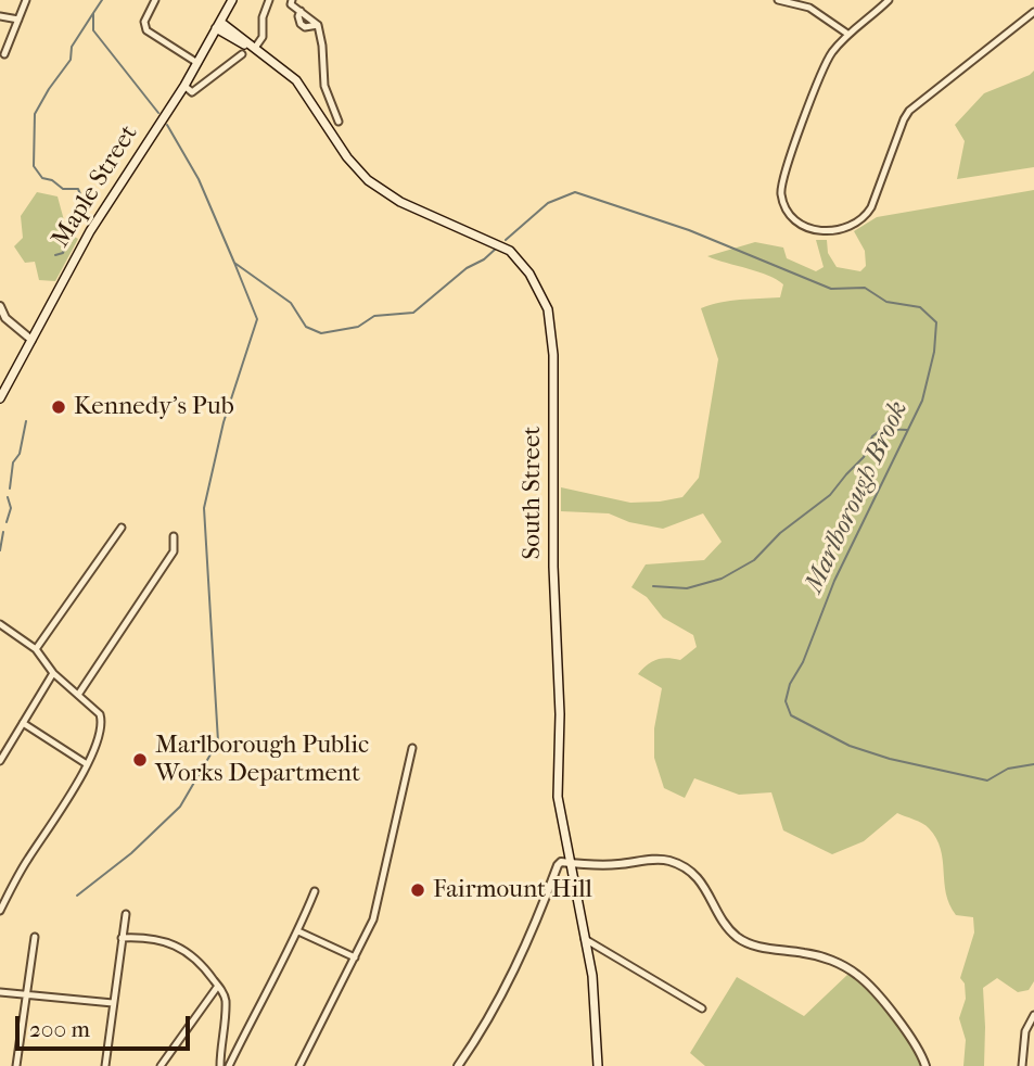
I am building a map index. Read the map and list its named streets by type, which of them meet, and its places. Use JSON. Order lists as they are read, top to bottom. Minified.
{"streets":{"main road":["Maple Street","South Street"]},"crossings":[["Maple Street","South Street"]],"water":["Marlborough Brook"],"places":["Kennedy's Pub","Marlborough Public Works Department","Fairmount Hill"],"scale_bar":"200 m"}
